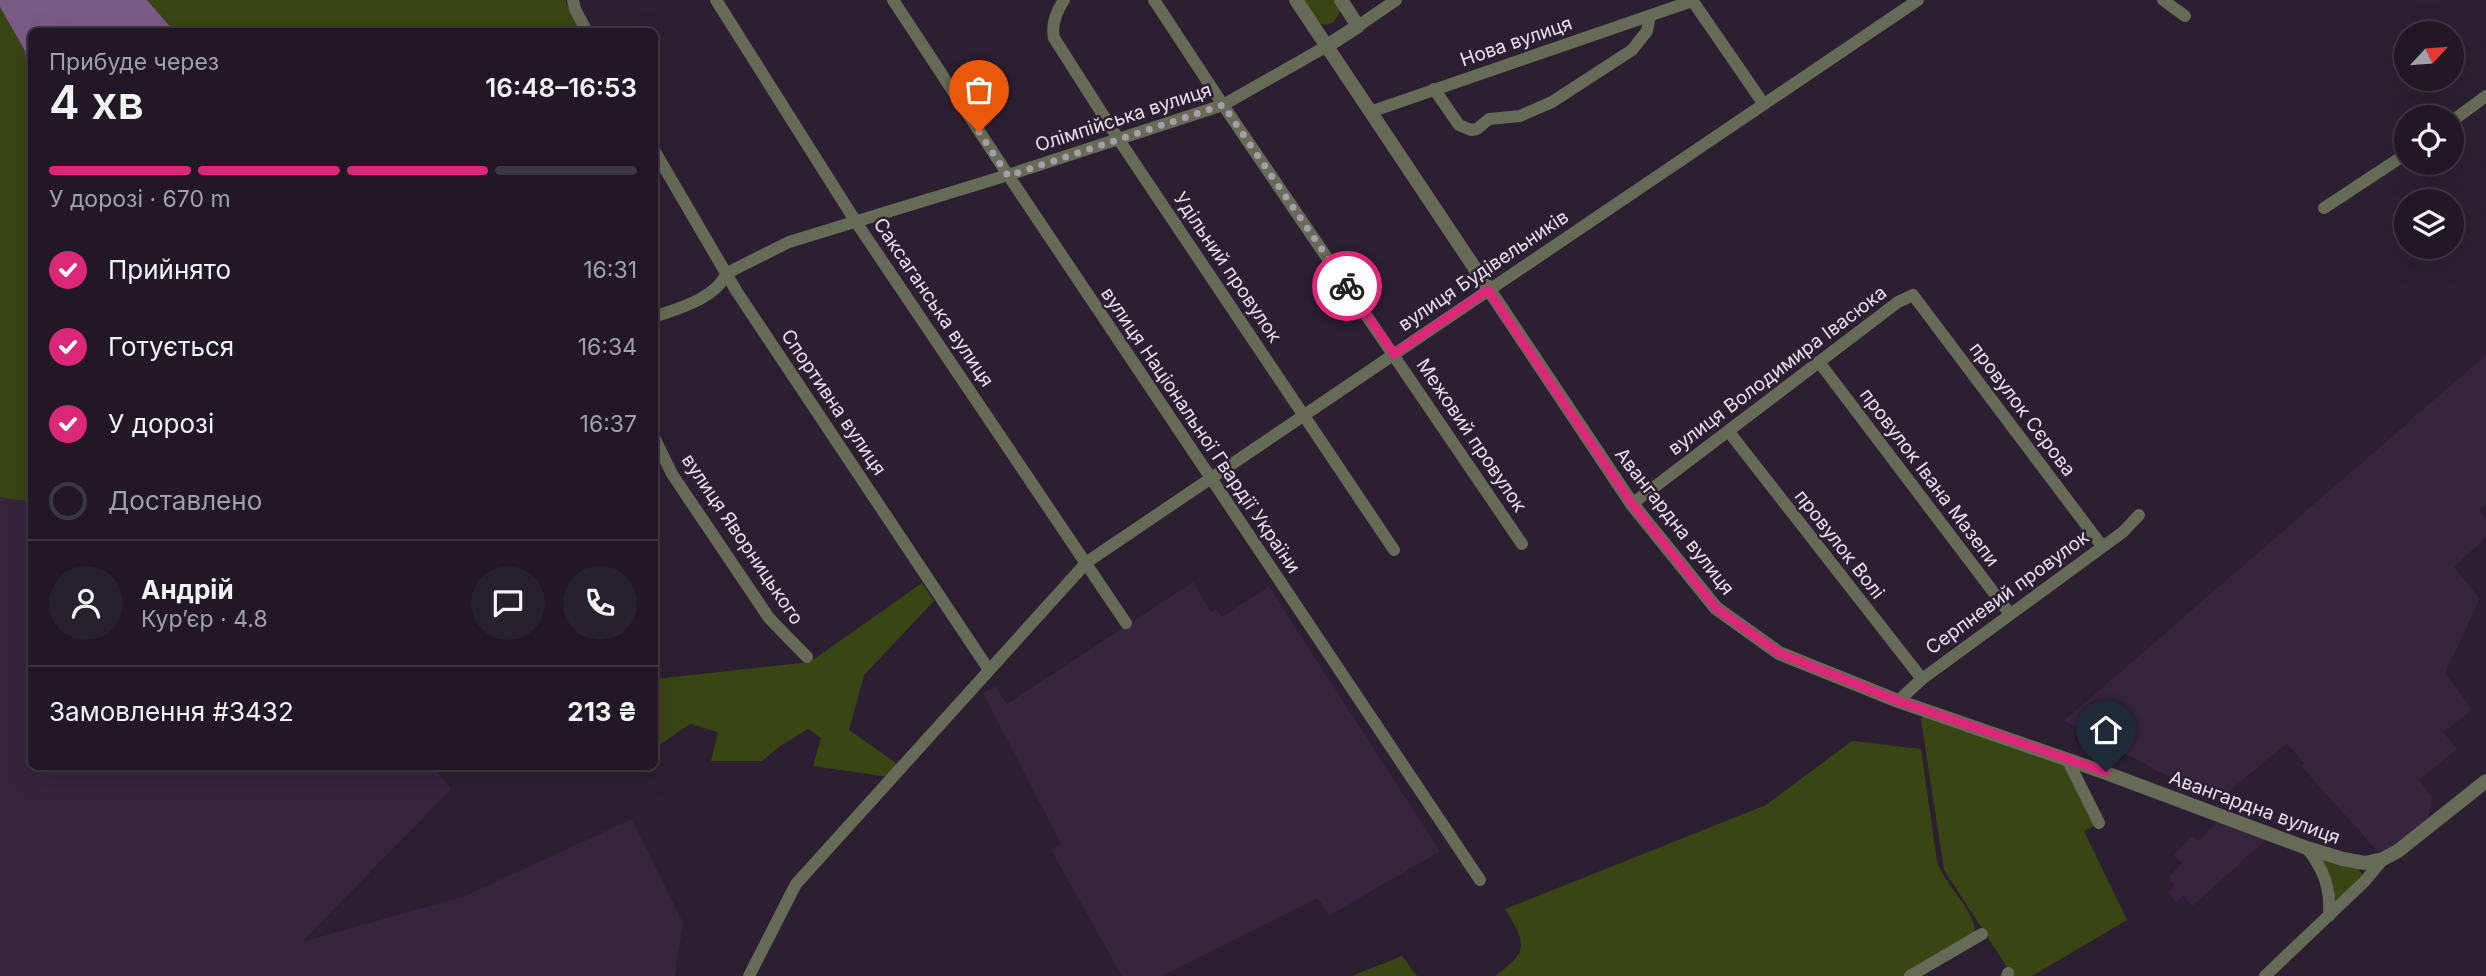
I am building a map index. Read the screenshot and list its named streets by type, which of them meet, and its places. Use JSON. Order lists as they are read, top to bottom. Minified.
{"streets":{"street":["Нова вулиця","Олімпійська вулиця","Удільний провулок","вулиця Будівельників","Саксаганська вулиця","вулиця Володимира Івасюка","Спортивна вулиця","провулок Сєрова","вулиця Національної Гвардії України","Межовий провулок","провулок Івана Мазепи","Авангардна вулиця","вулиця Яворницького","провулок Волі","Серпневий провулок"]},"crossings":[["Нова вулиця","Авангардна вулиця"],["Олімпійська вулиця","Удільний провулок"],["Олімпійська вулиця","Саксаганська вулиця"],["Олімпійська вулиця","Спортивна вулиця"],["Олімпійська вулиця","вулиця Національної Гвардії України"],["Олімпійська вулиця","Межовий провулок"],["Олімпійська вулиця","Авангардна вулиця"],["Удільний провулок","вулиця Будівельників"],["вулиця Будівельників","Саксаганська вулиця"],["вулиця Будівельників","Спортивна вулиця"],["вулиця Будівельників","вулиця Національної Гвардії України"],["вулиця Будівельників","Межовий провулок"],["вулиця Будівельників","Авангардна вулиця"],["вулиця Володимира Івасюка","провулок Сєрова"],["вулиця Володимира Івасюка","провулок Івана Мазепи"],["вулиця Володимира Івасюка","Авангардна вулиця"],["вулиця Володимира Івасюка","провулок Волі"],["провулок Сєрова","Серпневий провулок"],["провулок Івана Мазепи","Серпневий провулок"],["Авангардна вулиця","Серпневий провулок"],["провулок Волі","Серпневий провулок"]],"north":"top right","page":{"heading":["4 хв","Прибуде через","16:48–16:53"],"panel":["Андрій","Кур’єр · 4.8","Замовлення #3432","213 ₴"],"bar":"У дорозі · 670 m","list":[["Прийнято","16:31"],["Готується","16:34"],["У дорозі","16:37"],"Доставлено"]}}
